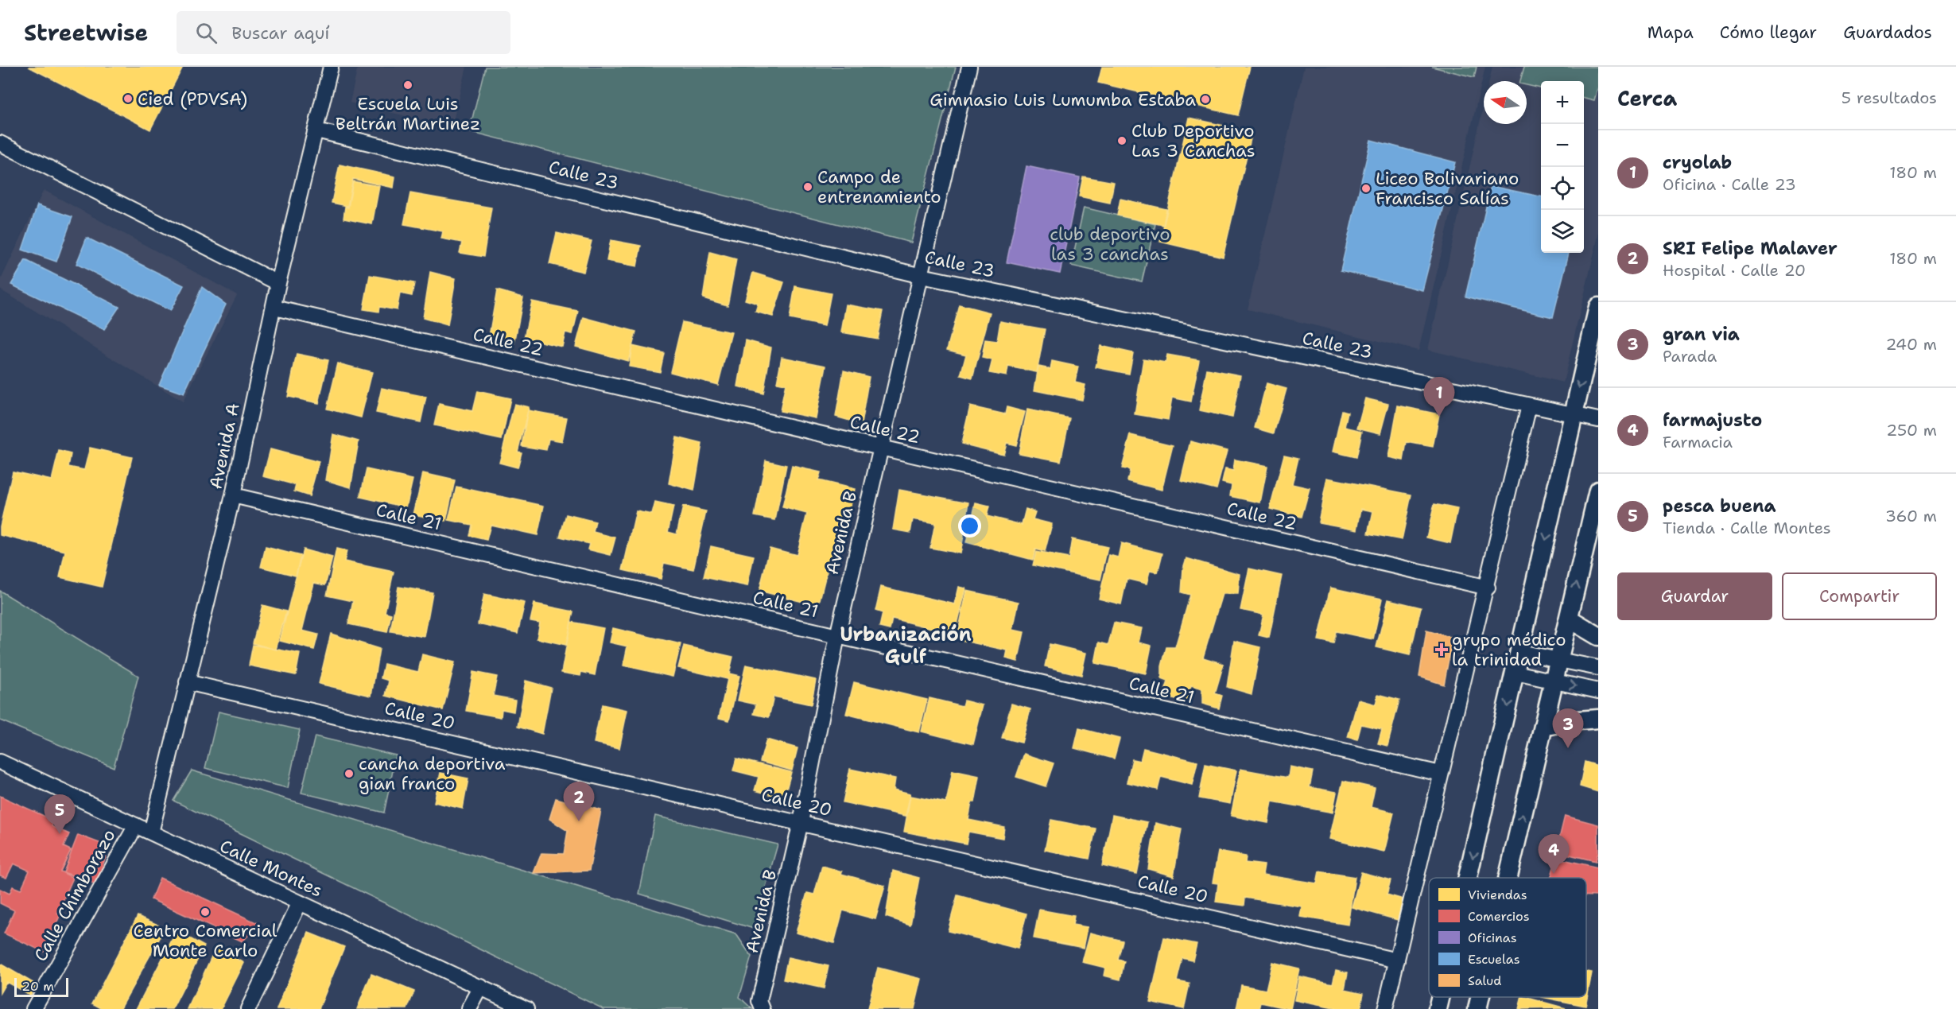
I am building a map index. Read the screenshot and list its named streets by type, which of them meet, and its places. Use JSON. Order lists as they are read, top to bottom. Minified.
{"streets":{"street":["Calle 23","Calle 22","Avenida A","Calle 21","Avenida B","Calle 20","Calle Montes","Calle Chimborazo"]},"crossings":[["Calle 23","Avenida A"],["Calle 23","Avenida B"],["Calle 22","Avenida A"],["Calle 22","Avenida B"],["Avenida A","Calle 21"],["Avenida A","Calle 20"],["Avenida A","Calle Montes"],["Calle 21","Avenida B"],["Avenida B","Calle 20"],["Calle Montes","Calle Chimborazo"]],"districts":["Urbanización Gulf"],"parks":["club deportivo las 3 canchas"],"places":{"other":["Escuela Luis Beltrán Martinez","Cied (PDVSA)","Gimnasio Luis Lumumba Estaba","Club Deportivo Las 3 Canchas","Campo de entrenamiento","Liceo Bolivariano Francisco Salías","cancha deportiva gian franco","Centro Comercial Monte Carlo"],"health":["grupo médico la trinidad"]},"legend":["Viviendas","Comercios","Oficinas","Escuelas","Salud"],"scale_bar":"20 m","north":"left","page":{"header":"Streetwise","search":"Buscar aquí","nav":["Mapa","Cómo llegar","Guardados"],"heading":["Cerca","5 resultados"],"map_buttons":["+","−"],"list":[{"mark":"1","name":"cryolab","note":"Oficina · Calle 23","value":"180 m"},{"mark":"2","name":"SRI Felipe Malaver","note":"Hospital · Calle 20","value":"180 m"},{"mark":"3","name":"gran via","note":"Parada","value":"240 m"},{"mark":"4","name":"farmajusto","note":"Farmacia","value":"250 m"},{"mark":"5","name":"pesca buena","note":"Tienda · Calle Montes","value":"360 m"}],"pins":["1","3","2","5","4"],"buttons":["Guardar","Compartir"],"scale":"20 m"}}
